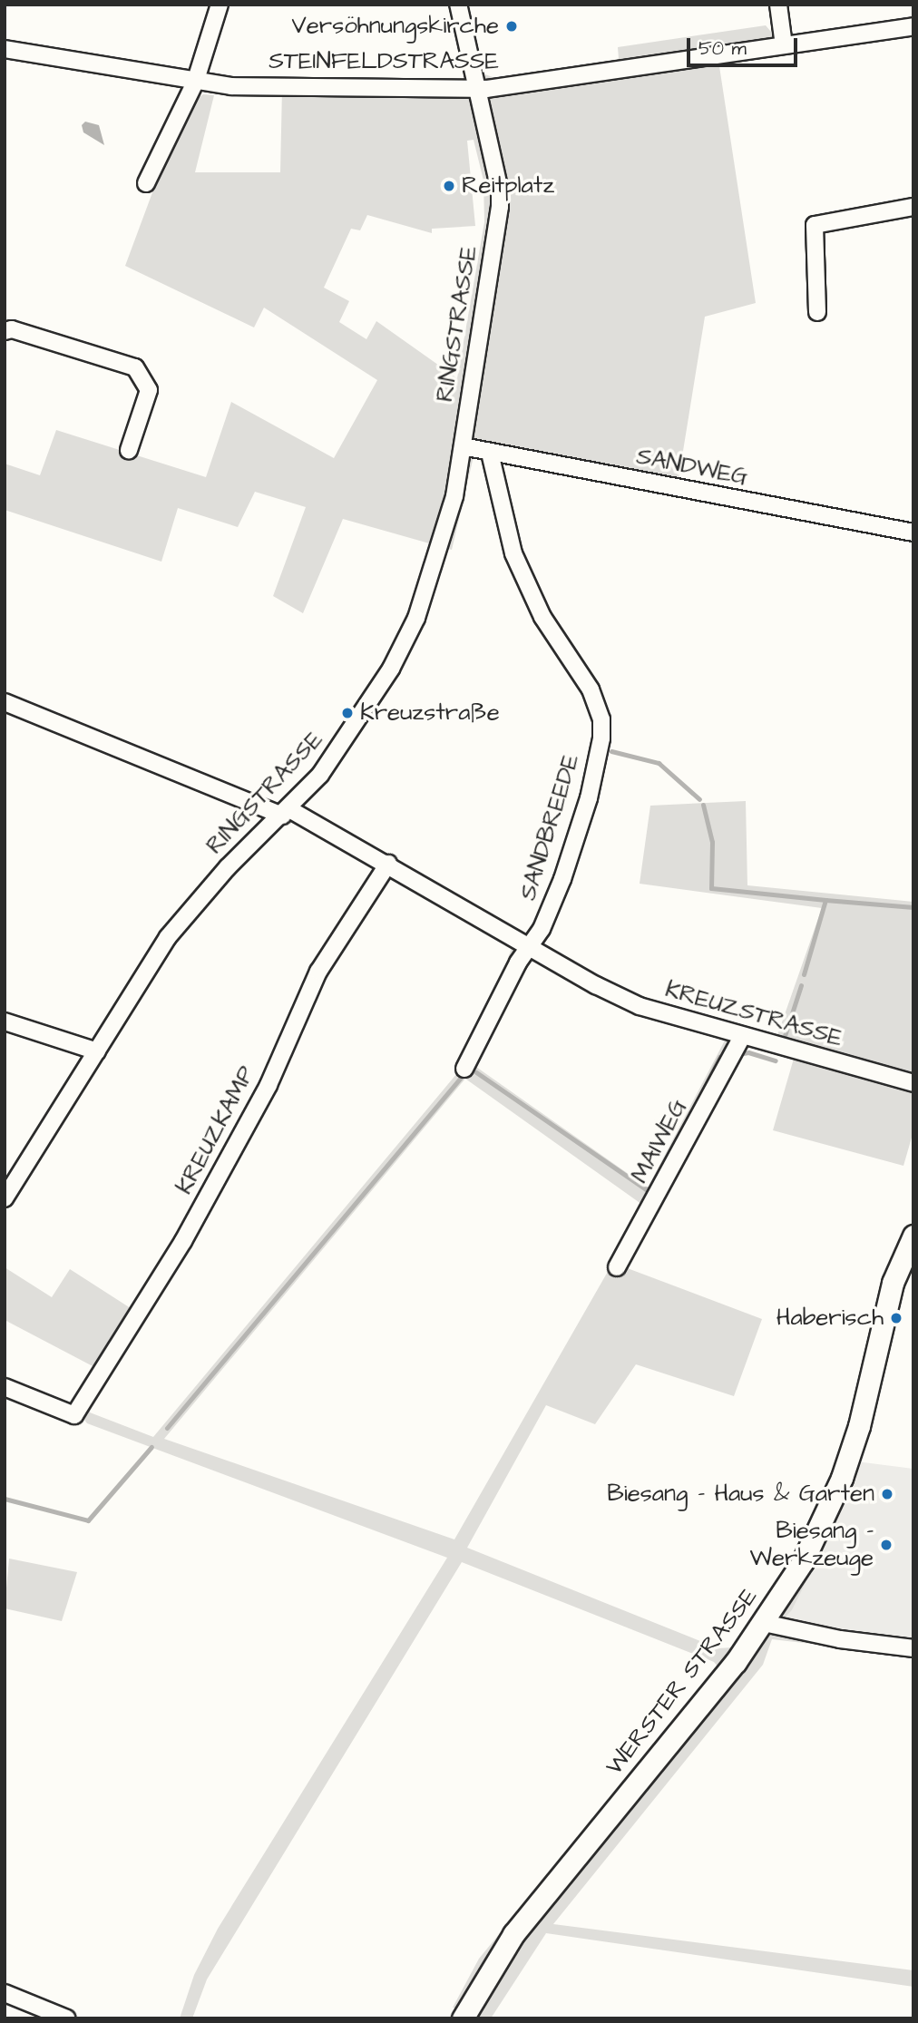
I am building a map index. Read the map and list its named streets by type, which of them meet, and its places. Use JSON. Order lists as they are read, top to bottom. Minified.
{"streets":{"main road":["WERSTER STRASSE"],"street":["STEINFELDSTRASSE","RINGSTRASSE","SANDWEG","SANDBREEDE","KREUZSTRASSE","KREUZKAMP","MAIWEG"]},"crossings":[["STEINFELDSTRASSE","RINGSTRASSE"],["RINGSTRASSE","SANDWEG"],["RINGSTRASSE","KREUZSTRASSE"],["SANDWEG","SANDBREEDE"],["SANDBREEDE","KREUZSTRASSE"],["KREUZSTRASSE","KREUZKAMP"],["KREUZSTRASSE","MAIWEG"]],"places":["Versöhnungskirche","Reitplatz","Kreuzstraße","Haberisch","Biesang - Haus & Garten","Biesang - Werkzeuge"],"scale_bar":"50 m"}
